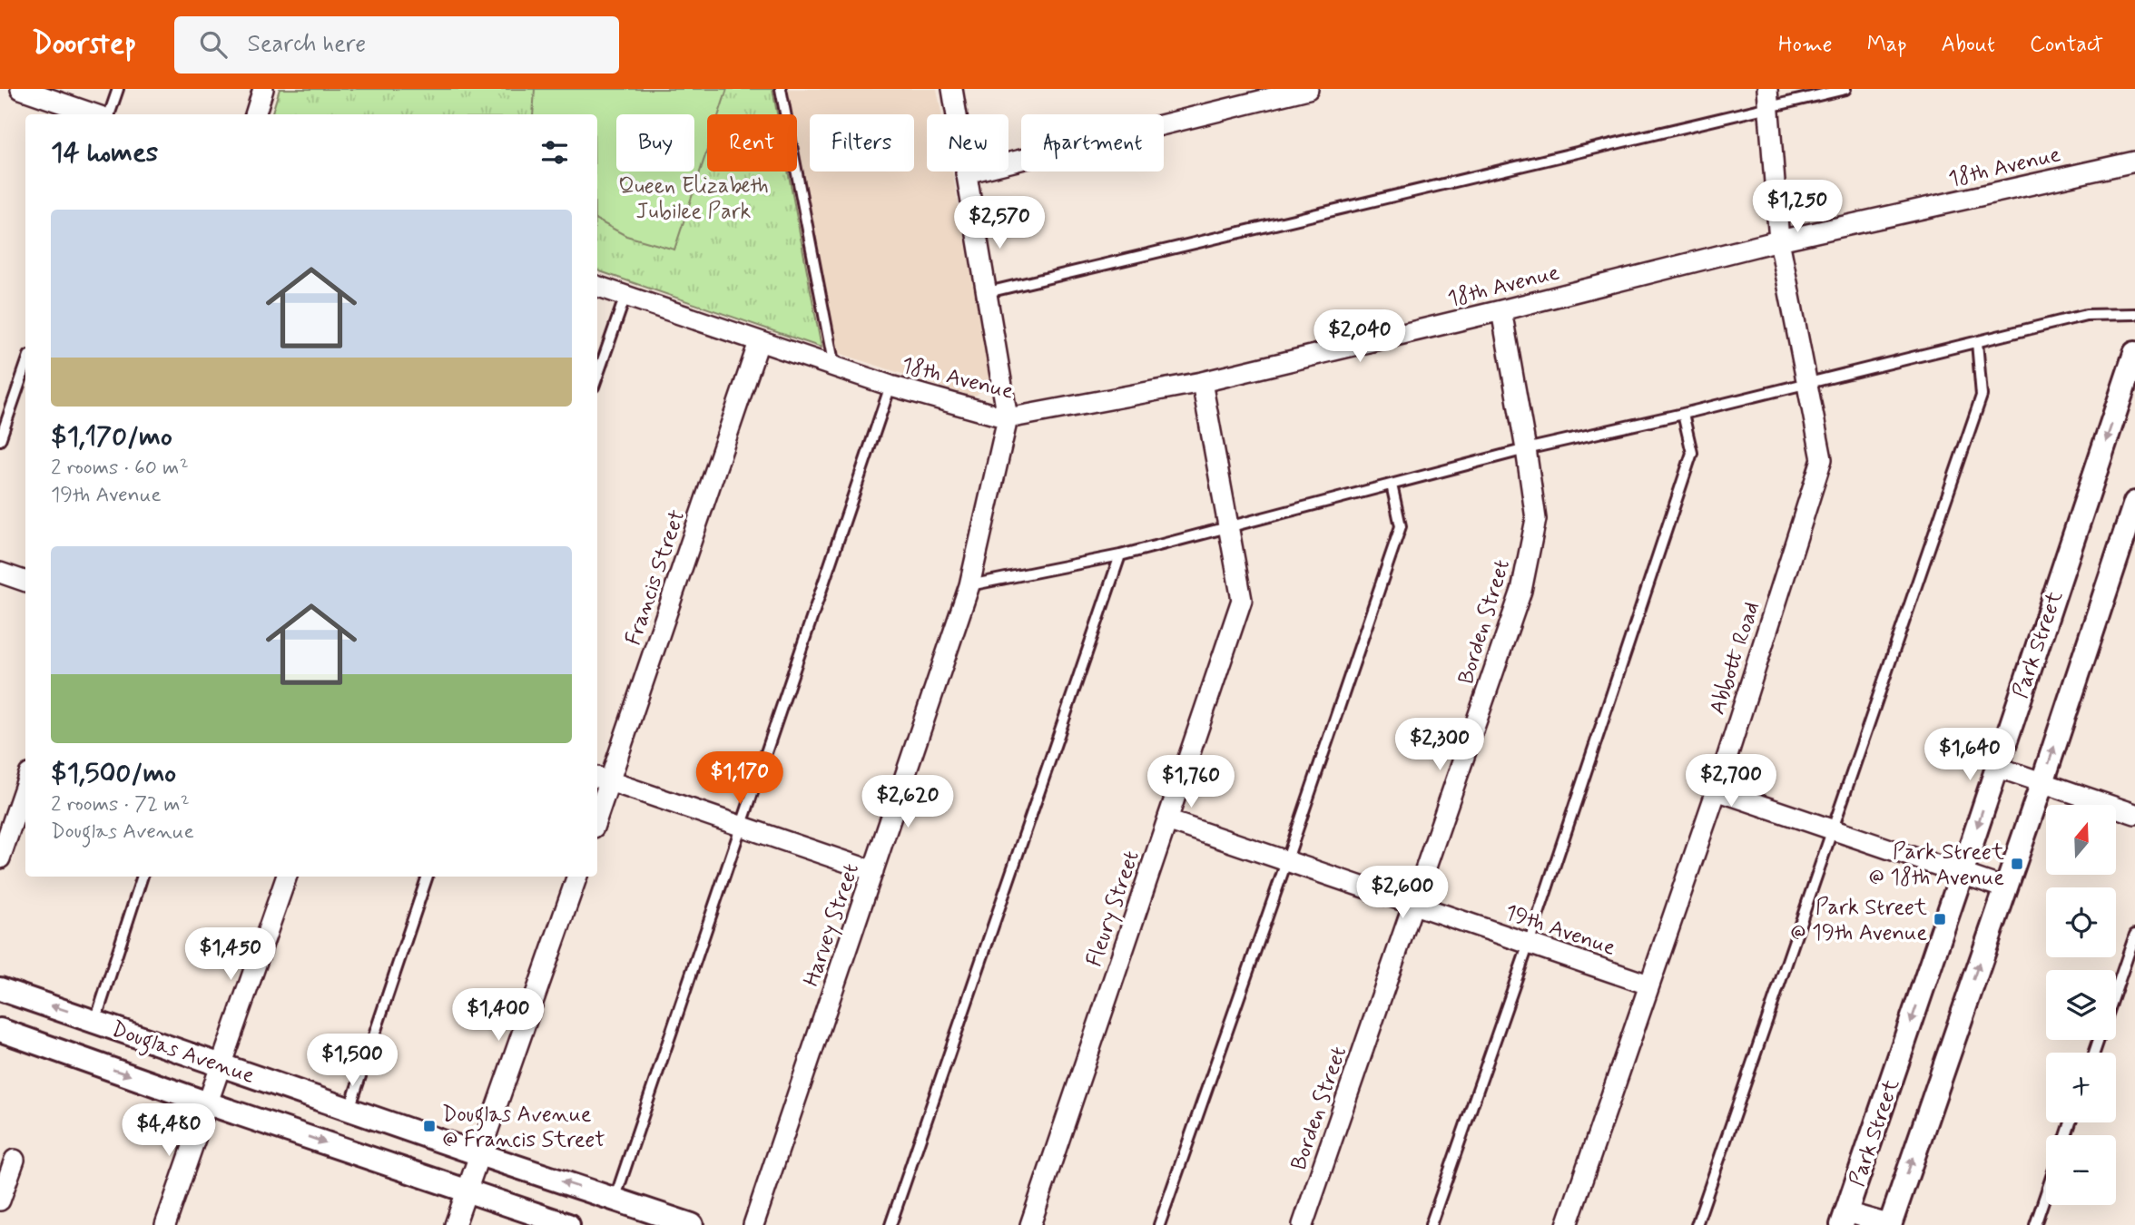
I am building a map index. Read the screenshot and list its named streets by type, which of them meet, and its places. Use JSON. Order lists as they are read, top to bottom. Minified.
{"streets":{"street":["18th Avenue","Francis Street","Borden Street","Park Street","Abbott Road","Fleury Street","Harvey Street","19th Avenue","Douglas Avenue"]},"crossings":[["18th Avenue","Francis Street"],["18th Avenue","Borden Street"],["18th Avenue","Abbott Road"],["18th Avenue","Fleury Street"],["18th Avenue","Harvey Street"],["Borden Street","19th Avenue"],["Abbott Road","19th Avenue"],["Fleury Street","19th Avenue"]],"parks":["Queen Elizabeth Jubilee Park"],"places":{"transit":["Park Street @ 18th Avenue","Park Street @ 19th Avenue","Douglas Avenue @ Francis Street"]},"north":"top","page":{"header":"Doorstep","search":"Search here","nav":["Home","Map","About","Contact"],"chip":["Buy","Rent","Filters","New","Apartment"],"heading":"14 homes","price":["$1,250","$2,570","$2,040","$2,300","$1,640","$1,170","$2,700","$1,760","$2,620","$2,600","$1,450","$1,400","$1,500","$4,480"],"list":[{"name":"$1,170/mo","note":"2 rooms · 60 m² · 19th Avenue"},{"name":"$1,500/mo","note":"2 rooms · 72 m² · Douglas Avenue"}],"map_buttons":["+","−"]}}
